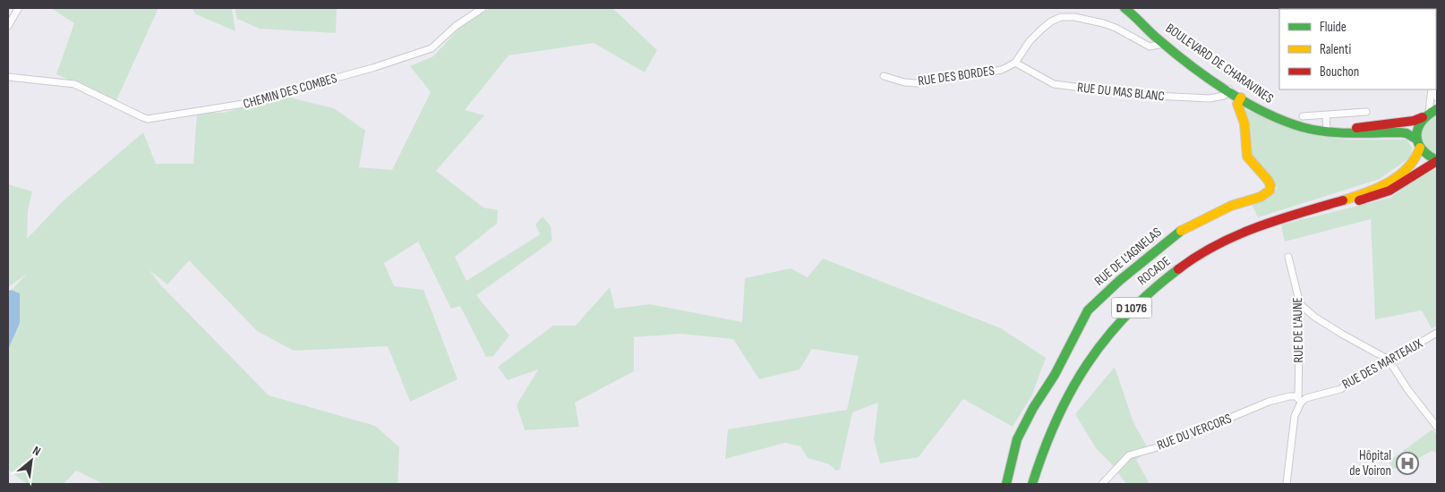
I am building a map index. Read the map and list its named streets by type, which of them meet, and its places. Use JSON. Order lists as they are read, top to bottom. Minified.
{"streets":{"main road":["BOULEVARD DE CHARAVINES","RUE DE L'AGNELAS","ROCADE","D 1076"],"street":["RUE DES BORDES","CHEMIN DES COMBES","RUE DU MAS BLANC","RUE DE L'AUNE","RUE DES MARTEAUX","RUE DU VERCORS"]},"crossings":[["BOULEVARD DE CHARAVINES","RUE DU MAS BLANC"],["BOULEVARD DE CHARAVINES","RUE DE L'AGNELAS"],["BOULEVARD DE CHARAVINES","ROCADE"],["RUE DES BORDES","RUE DU MAS BLANC"],["RUE DE L'AUNE","RUE DU VERCORS"]],"places":{"hospital":["Hôpital de Voiron"]},"legend":["Fluide","Ralenti","Bouchon"],"north":"top right"}
